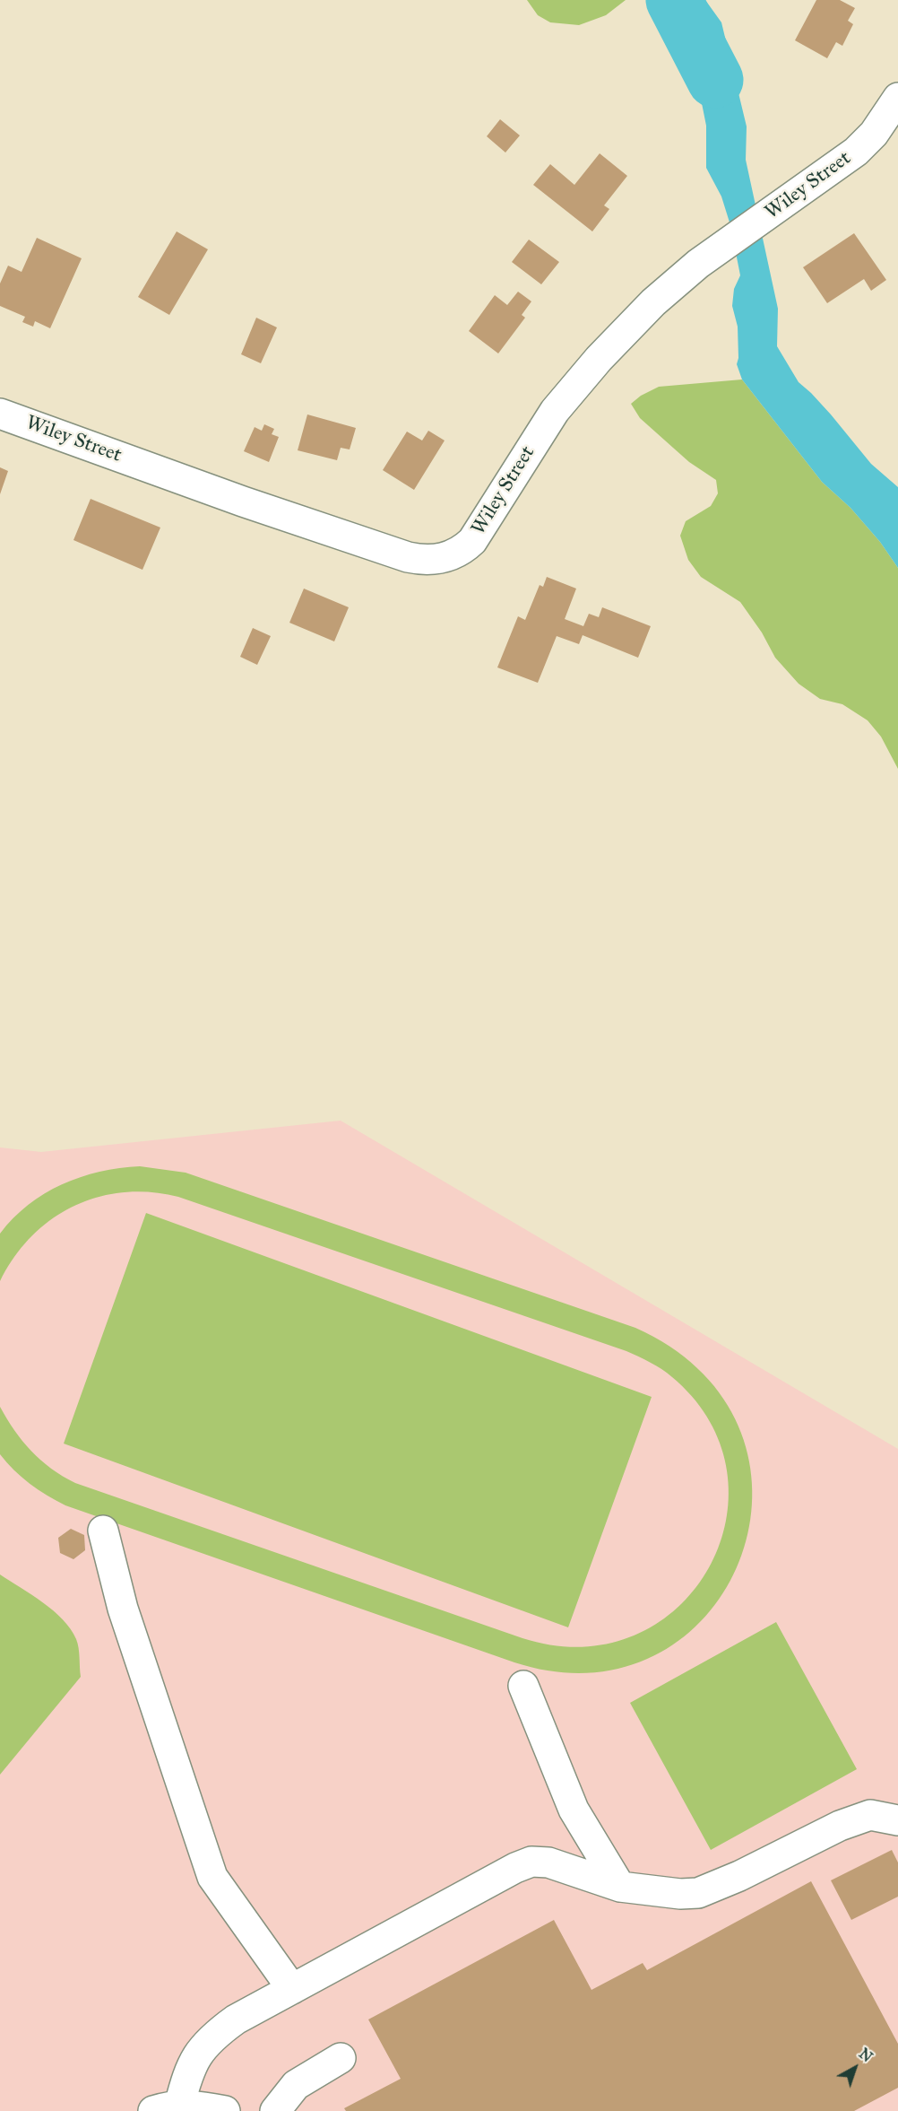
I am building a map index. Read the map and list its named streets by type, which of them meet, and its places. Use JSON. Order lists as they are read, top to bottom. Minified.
{"streets":{"street":["Wiley Street"]},"north":"top right"}
